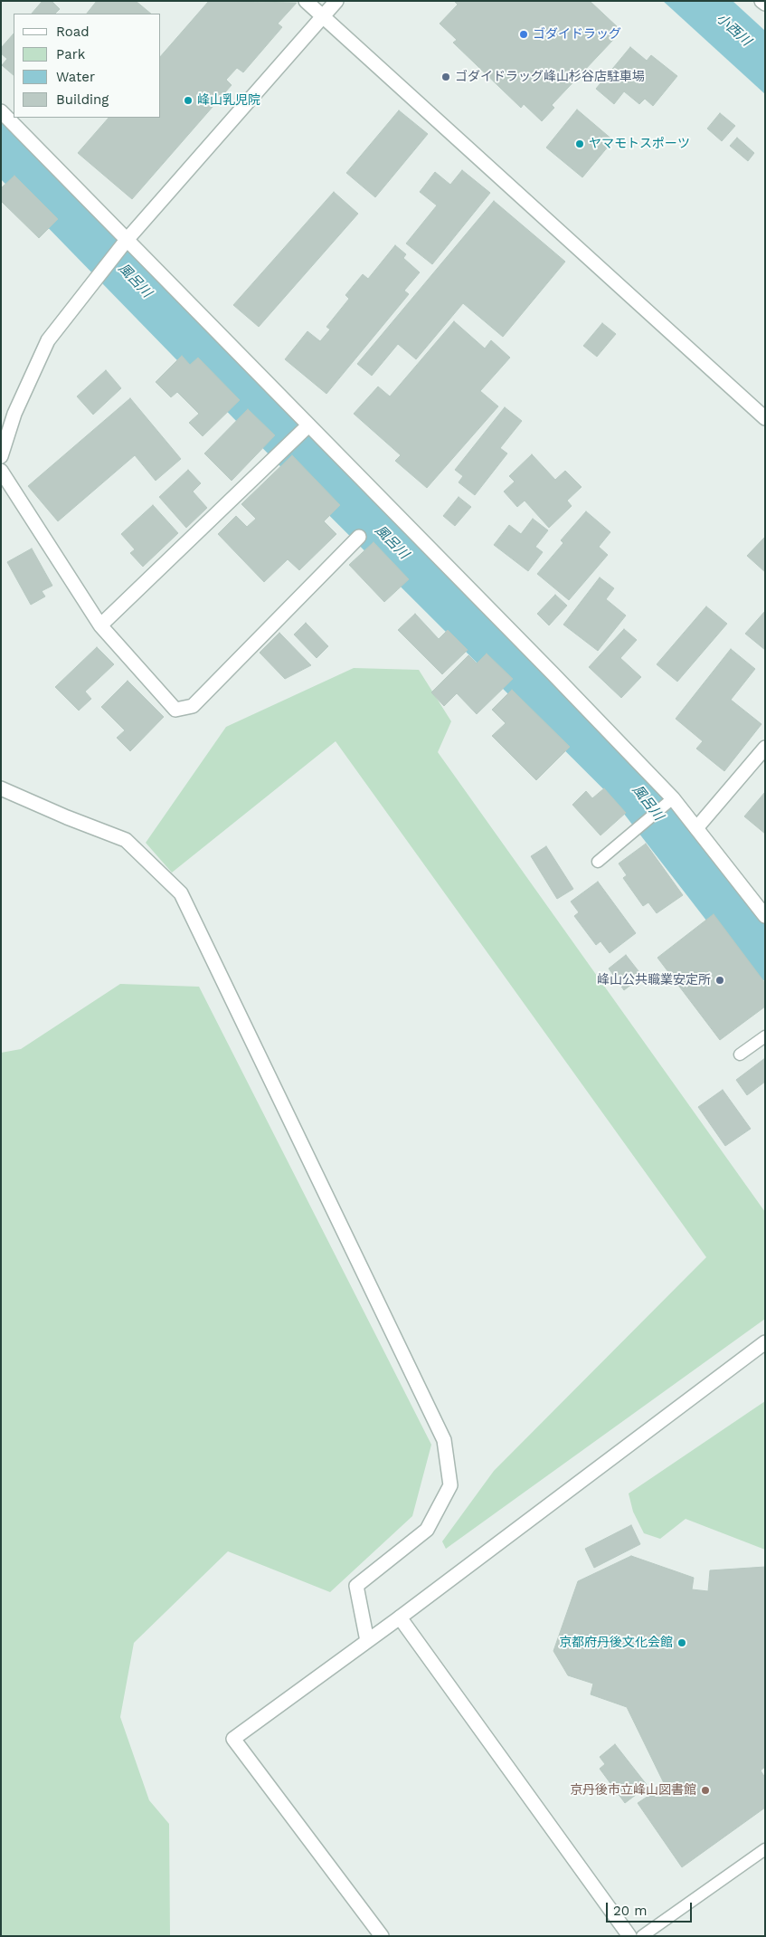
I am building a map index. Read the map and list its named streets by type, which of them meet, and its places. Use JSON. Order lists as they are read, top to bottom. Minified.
{"water":["小西川","風呂川"],"places":["ゴダイドラッグ","ゴダイドラッグ峰山杉谷店駐車場","峰山乳児院","ヤマモトスポーツ","峰山公共職業安定所","京都府丹後文化会館","京丹後市立峰山図書館"],"legend":["Road","Park","Water","Building"],"scale_bar":"20 m"}
